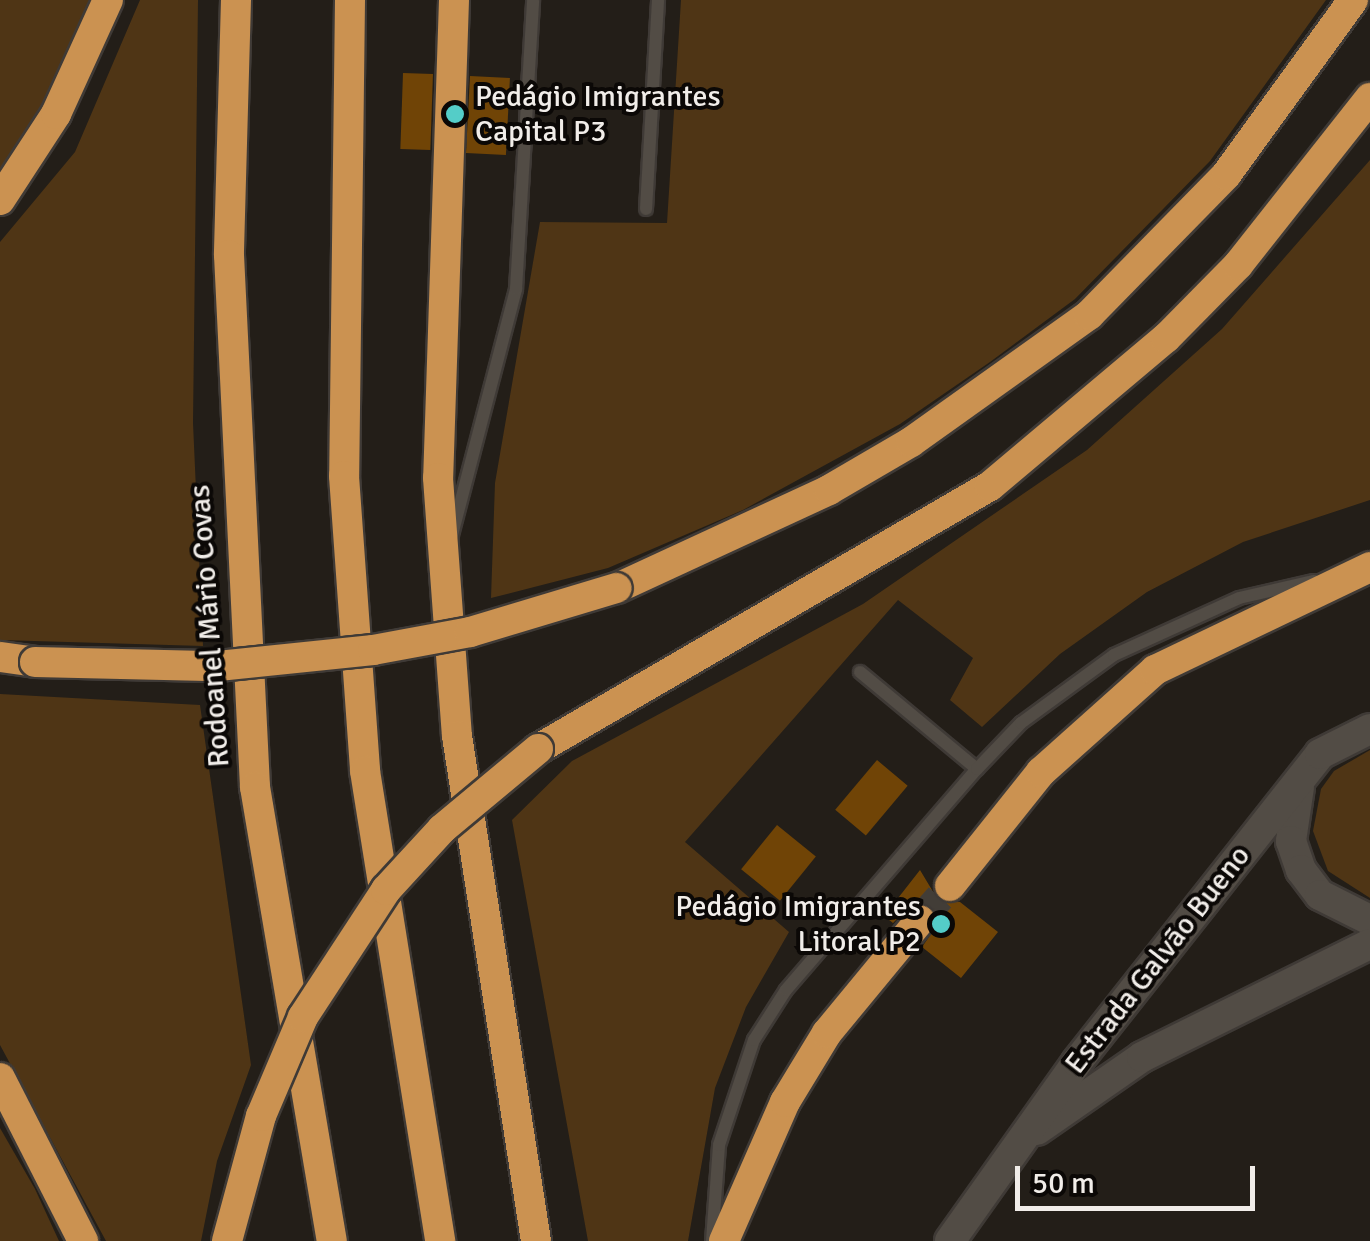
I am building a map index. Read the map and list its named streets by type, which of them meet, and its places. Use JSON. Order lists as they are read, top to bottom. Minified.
{"streets":{"highway":["Rodoanel Mário Covas"],"main road":["Estrada Galvão Bueno"]},"places":["Pedágio Imigrantes Capital P3","Pedágio Imigrantes Litoral P2"],"scale_bar":"50 m"}
